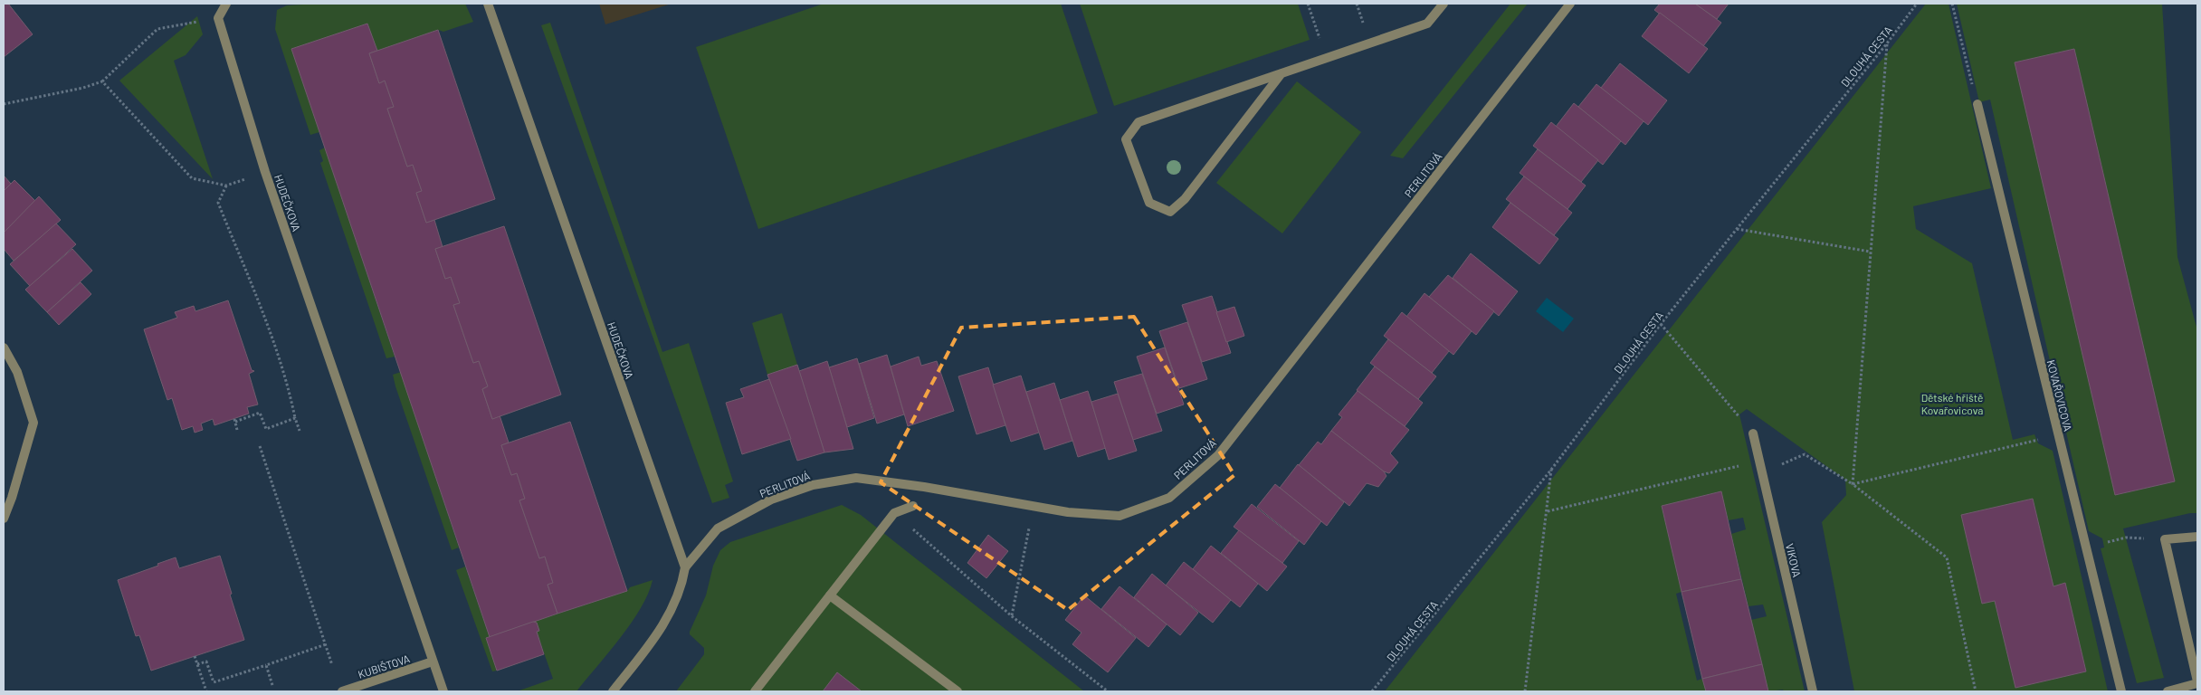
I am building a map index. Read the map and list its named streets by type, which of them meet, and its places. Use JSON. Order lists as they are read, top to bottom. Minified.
{"streets":{"street":["PERLITOVÁ","HUDEČKOVA","KOVAŘOVICOVA","VIKOVA","KUBIŠTOVA"],"path":["DLOUHÁ CESTA"]},"crossings":[["PERLITOVÁ","HUDEČKOVA"],["HUDEČKOVA","KUBIŠTOVA"]],"parks":["Dětské hřiště Kovařovicova"]}
